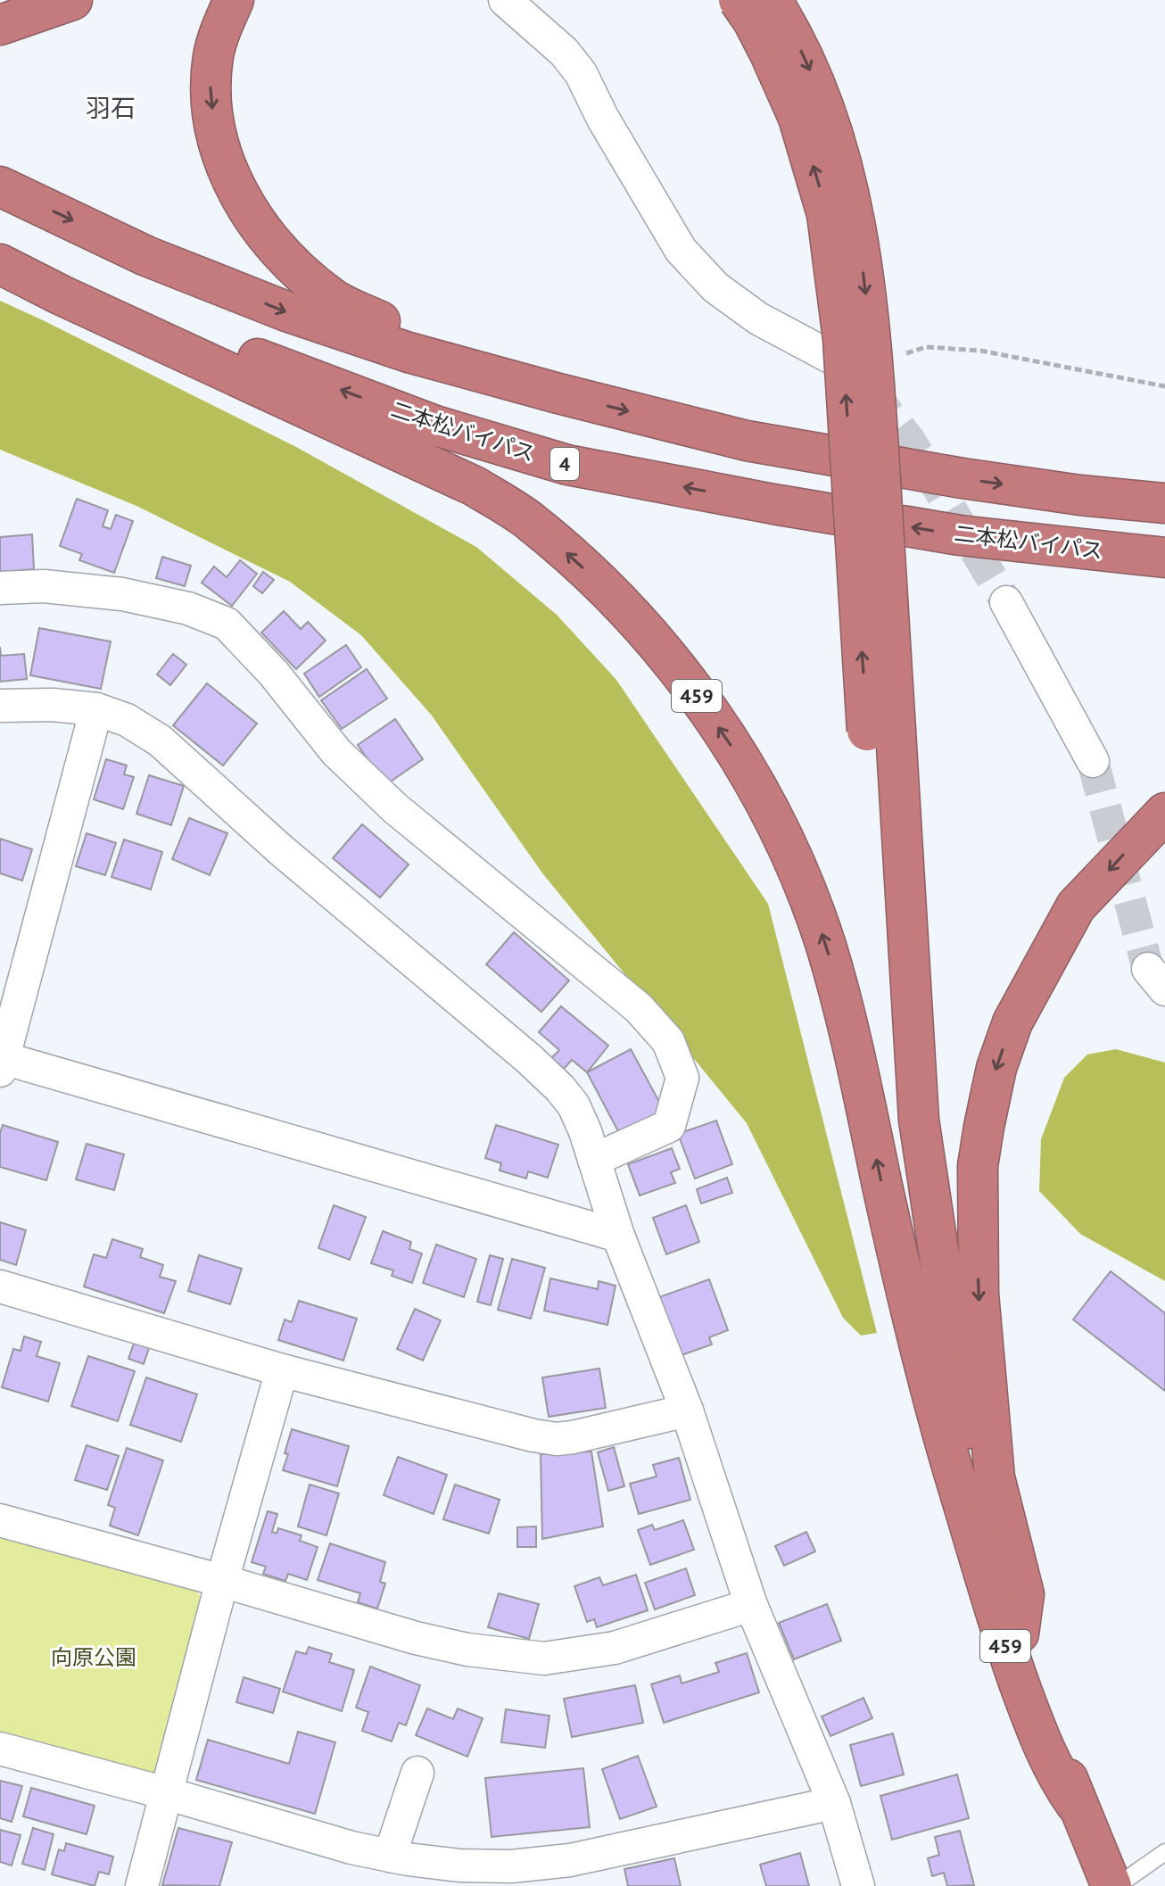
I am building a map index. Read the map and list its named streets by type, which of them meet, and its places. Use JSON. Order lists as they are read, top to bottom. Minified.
{"streets":{"highway":["二本松バイパス","4","459"]},"districts":["羽石"],"parks":["向原公園"]}
